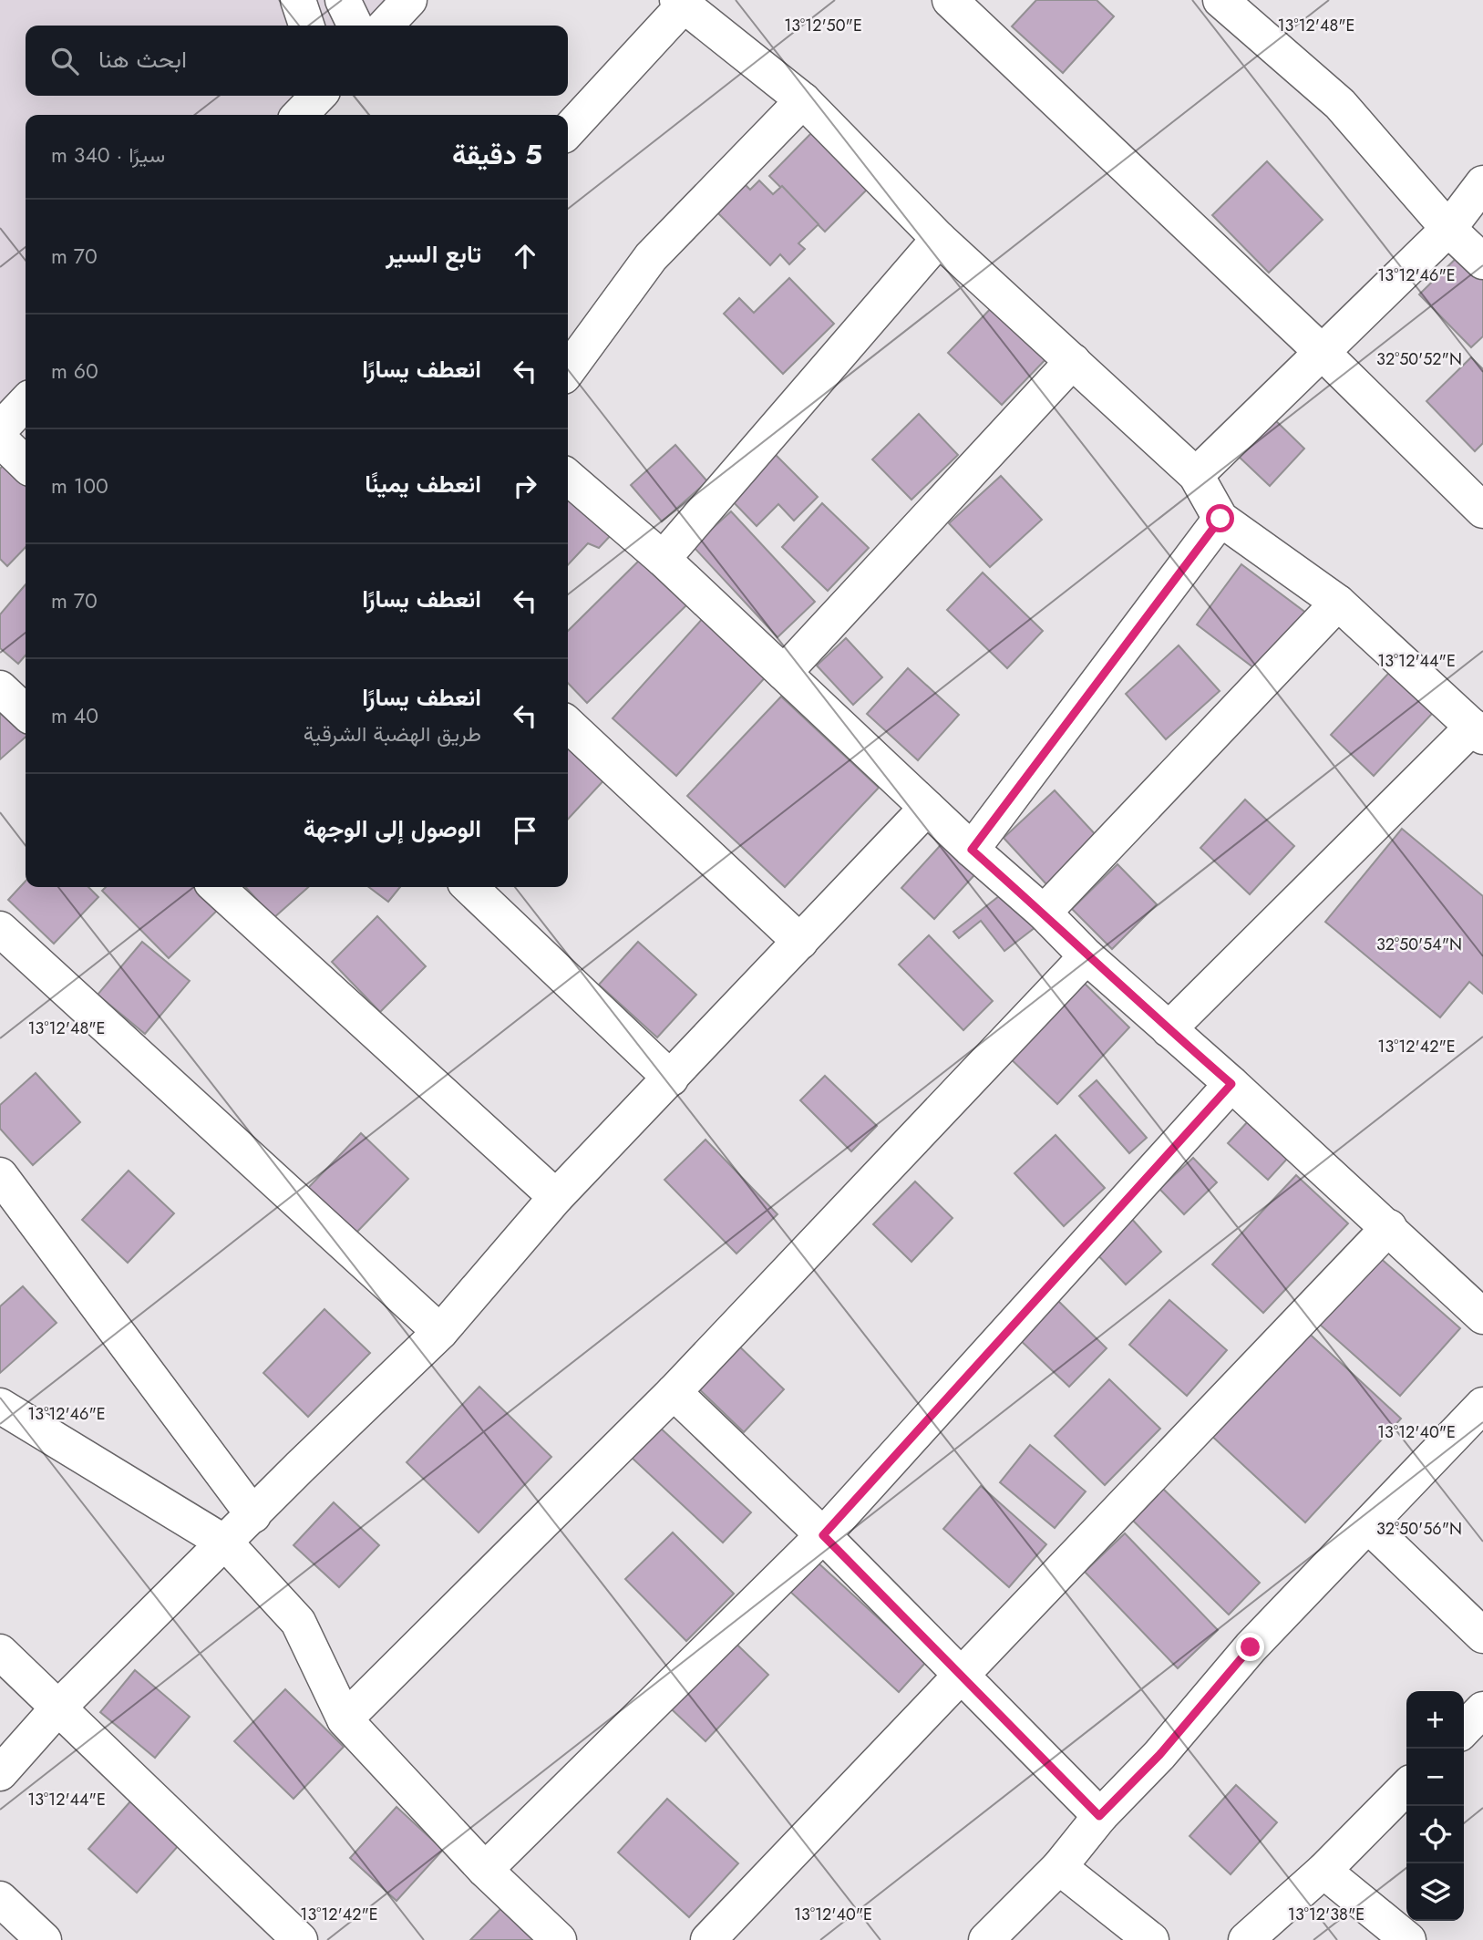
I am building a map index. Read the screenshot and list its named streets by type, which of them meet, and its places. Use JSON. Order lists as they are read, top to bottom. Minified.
{"page":{"search":"ابحث هنا","heading":["5 دقيقة","سيرًا · 340 m"],"list":[["تابع السير","70 m"],["انعطف يسارًا","60 m"],["انعطف يمينًا","100 m"],["انعطف يسارًا","70 m"],["انعطف يسارًا","طريق الهضبة الشرقية","40 m"],"الوصول إلى الوجهة"],"map_buttons":["+","−"]},"coordinates":["13°12'50\"E","13°12'48\"E","13°12'46\"E","32°50'52\"N","13°12'44\"E","32°50'54\"N","13°12'42\"E","13°12'40\"E","32°50'56\"N","13°12'38\"E"]}
